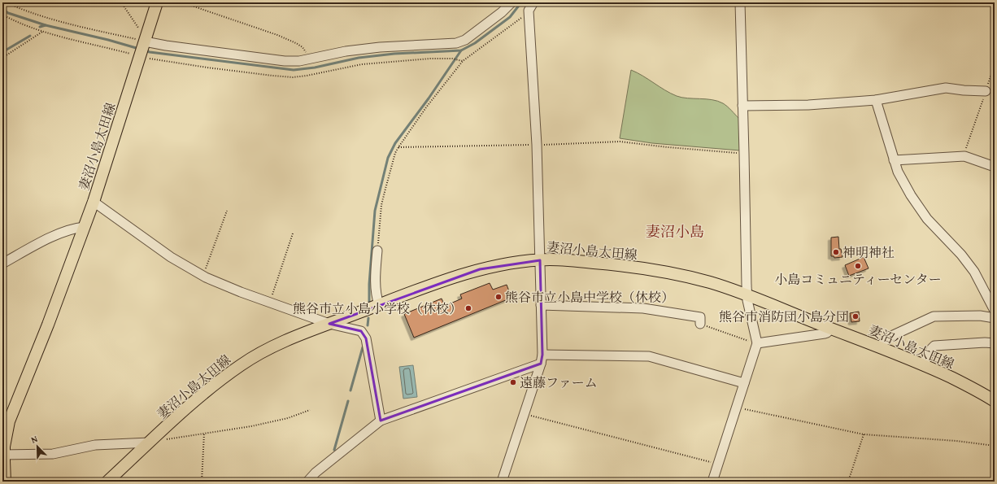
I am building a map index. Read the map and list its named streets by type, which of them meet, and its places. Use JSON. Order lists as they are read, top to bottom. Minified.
{"streets":{"main road":["妻沼小島太田線"]},"districts":["妻沼小島"],"places":["神明神社","小島コミュニティーセンター","熊谷市立小島中学校（休校）","熊谷市立小島小学校（休校）","熊谷市消防団小島分団","遠藤ファーム"],"north":"top left"}
